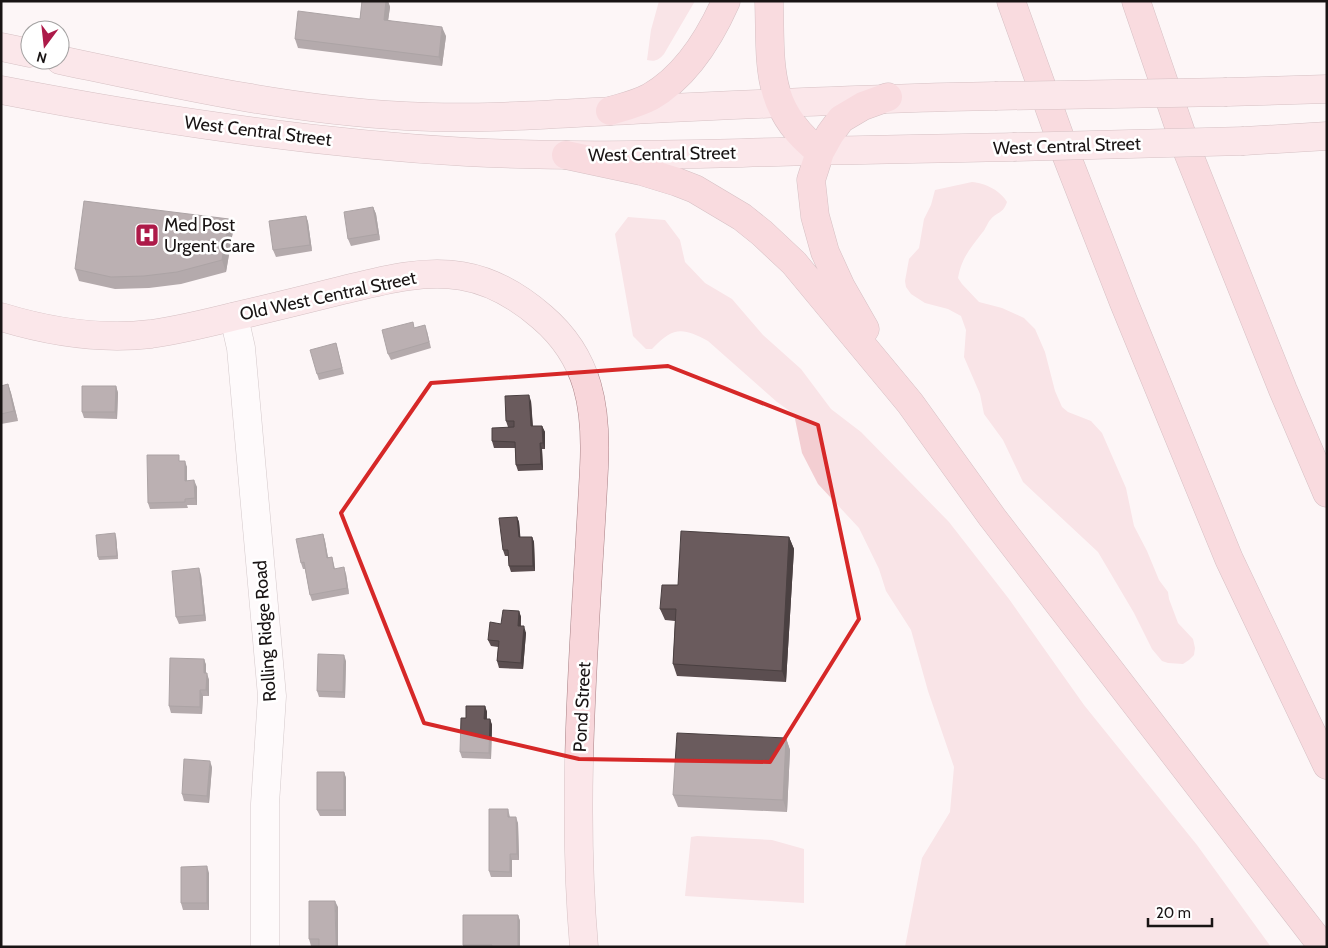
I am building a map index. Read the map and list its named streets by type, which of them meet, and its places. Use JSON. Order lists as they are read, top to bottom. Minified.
{"streets":{"main road":["West Central Street","Old West Central Street","Pond Street"],"street":["Rolling Ridge Road"]},"crossings":[["Old West Central Street","Rolling Ridge Road"],["Old West Central Street","Pond Street"]],"places":{"hospital":["Med Post Urgent Care"]},"scale_bar":"20 m","north":"bottom"}
